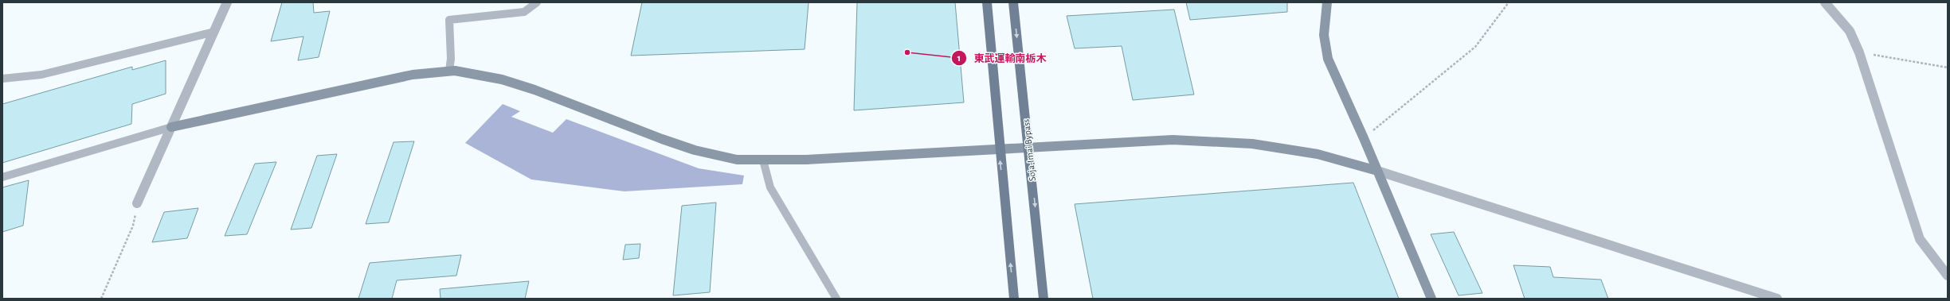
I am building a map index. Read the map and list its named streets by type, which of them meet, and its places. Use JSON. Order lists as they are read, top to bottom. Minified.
{"streets":{"main road":["Soja-Imai Bypass"]},"places":["東武運輸南栃木"]}
